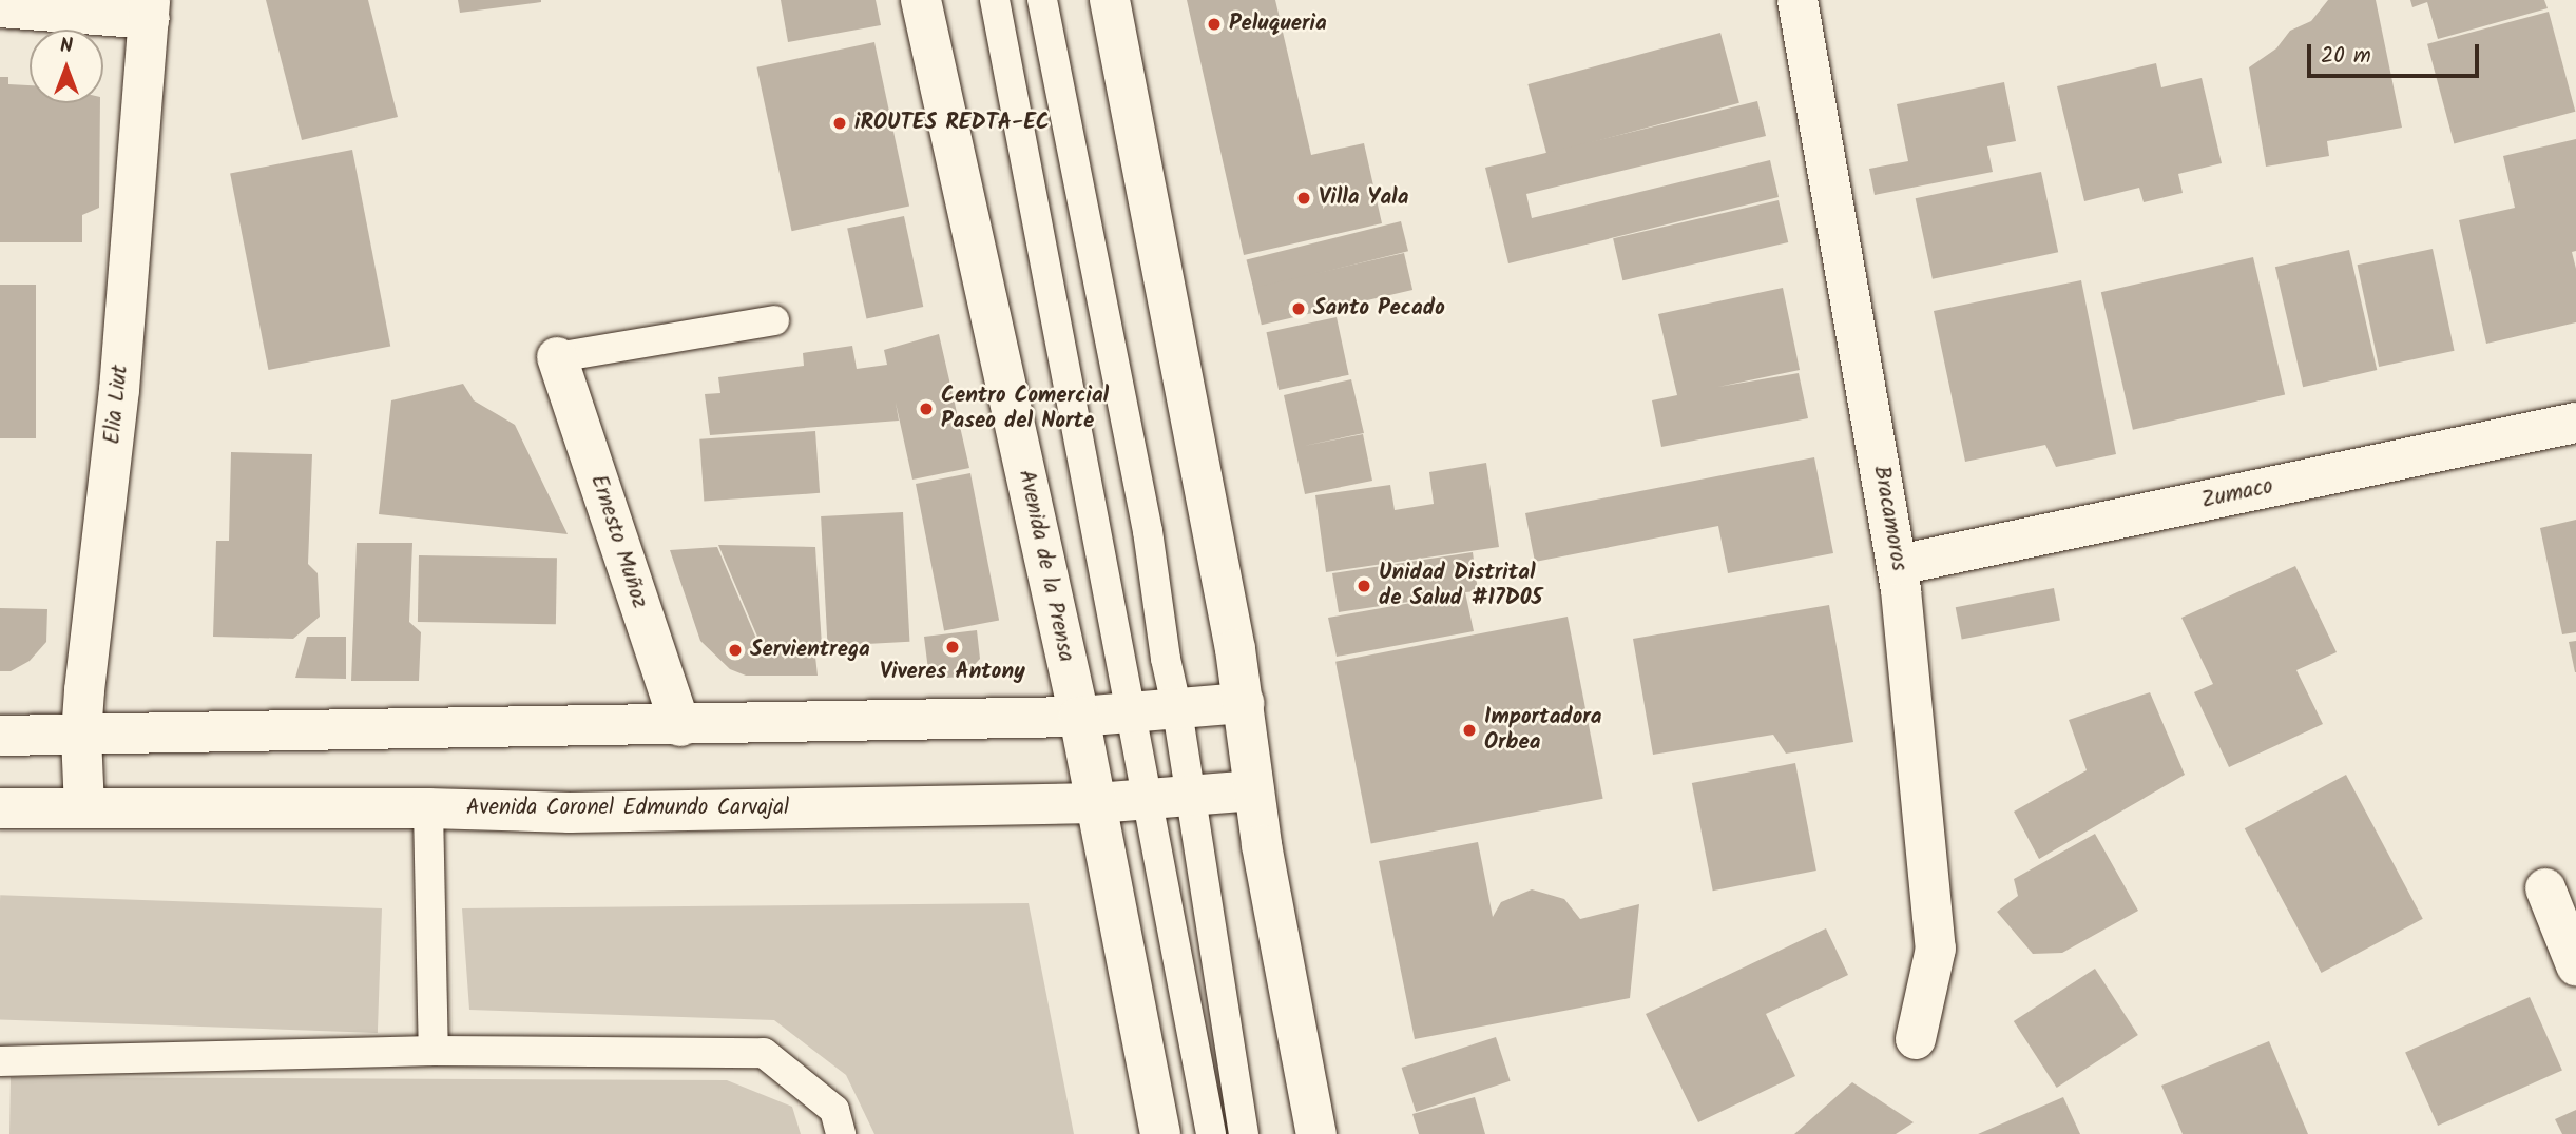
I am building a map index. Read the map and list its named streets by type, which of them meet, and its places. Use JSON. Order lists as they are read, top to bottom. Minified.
{"streets":{"main road":["Elia Liut","Zumaco","Bracamoros","Ernesto Muñoz","Avenida de la Prensa","Avenida Coronel Edmundo Carvajal"]},"crossings":[["Elia Liut","Avenida Coronel Edmundo Carvajal"],["Zumaco","Bracamoros"],["Avenida de la Prensa","Avenida Coronel Edmundo Carvajal"]],"places":["Peluqueria","iROUTES REDTA-EC","Villa Yala","Santo Pecado","Centro Comercial Paseo del Norte","Unidad Distrital de Salud #17D05","Viveres Antony","Servientrega","Importadora Orbea"],"scale_bar":"20 m","north":"top"}
